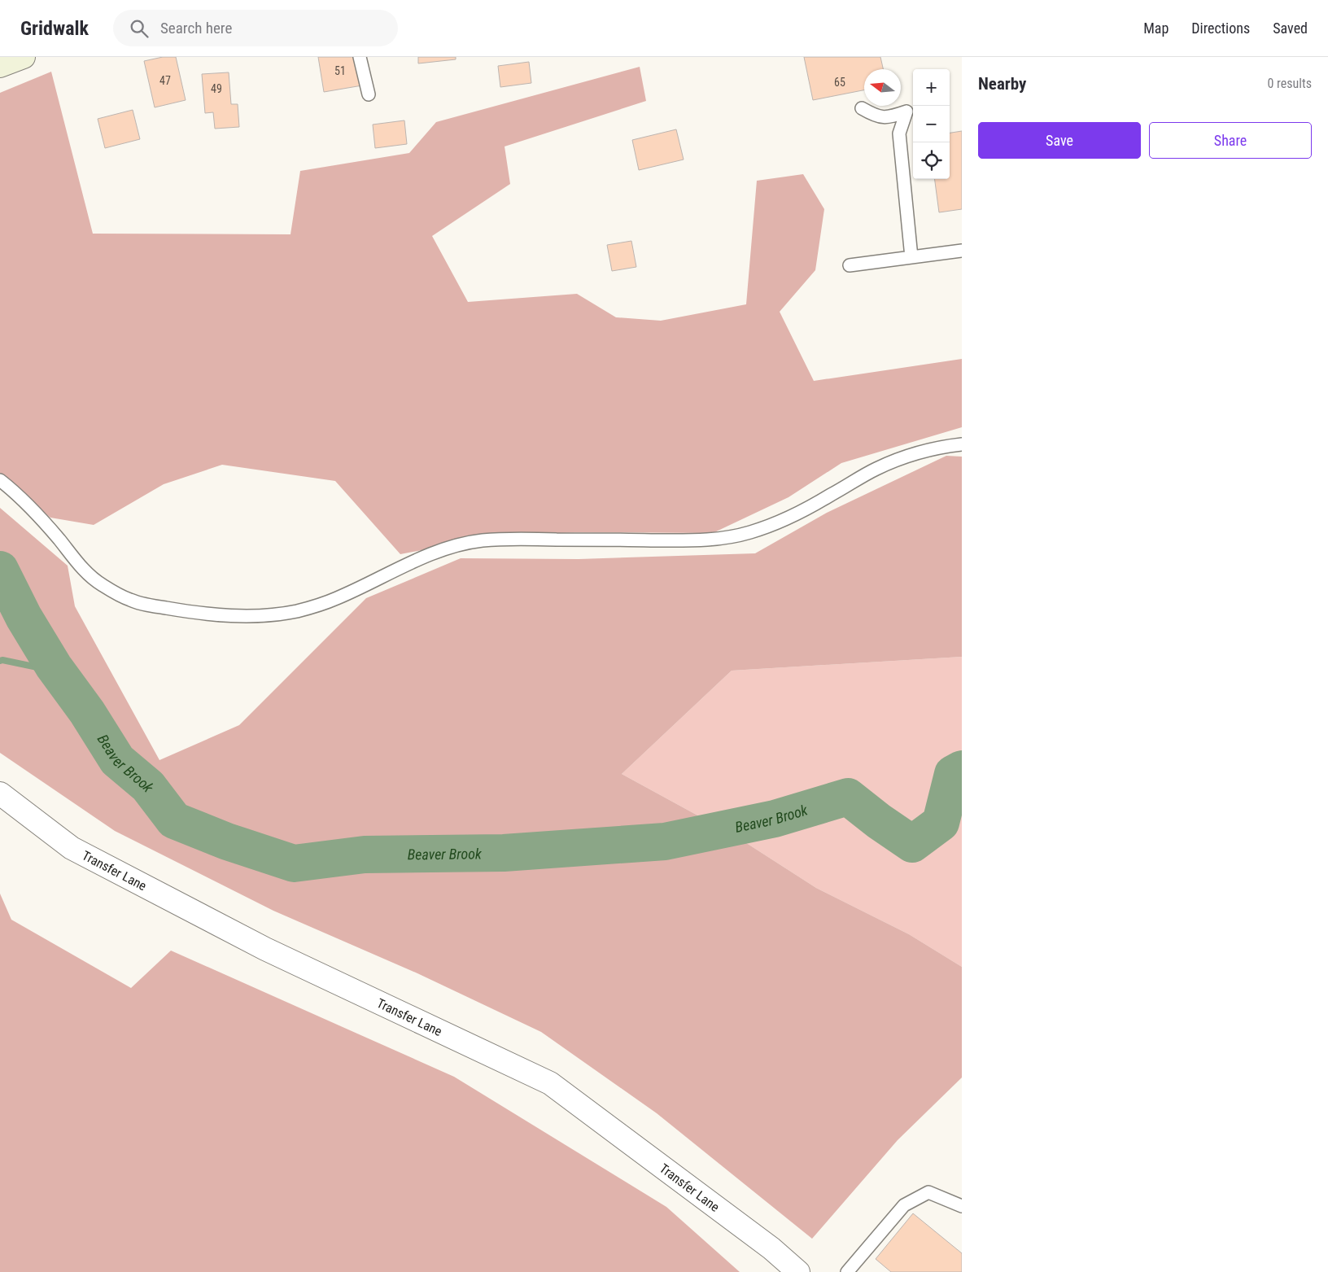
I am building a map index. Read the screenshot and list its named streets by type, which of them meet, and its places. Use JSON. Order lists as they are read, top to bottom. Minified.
{"streets":{"street":["Transfer Lane"]},"water":["Beaver Brook"],"house_numbers":["51","47","65","49"],"north":"left","page":{"header":"Gridwalk","search":"Search here","nav":["Map","Directions","Saved"],"heading":["Nearby","0 results"],"map_buttons":["+","−"],"buttons":["Save","Share"]}}
